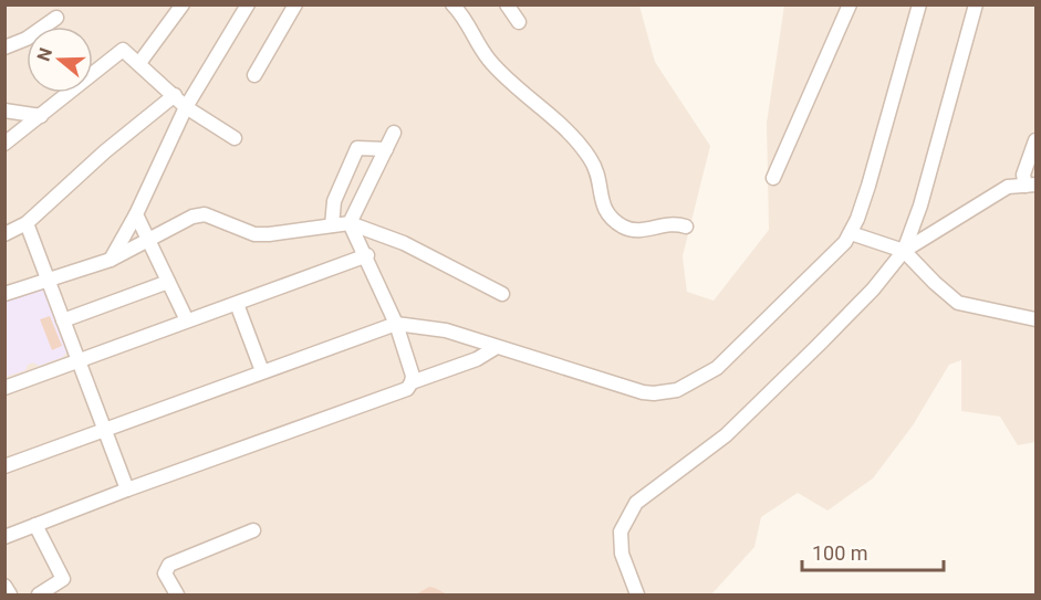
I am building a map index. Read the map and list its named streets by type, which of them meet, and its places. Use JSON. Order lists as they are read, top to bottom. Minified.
{"scale_bar":"100 m","north":"left"}
